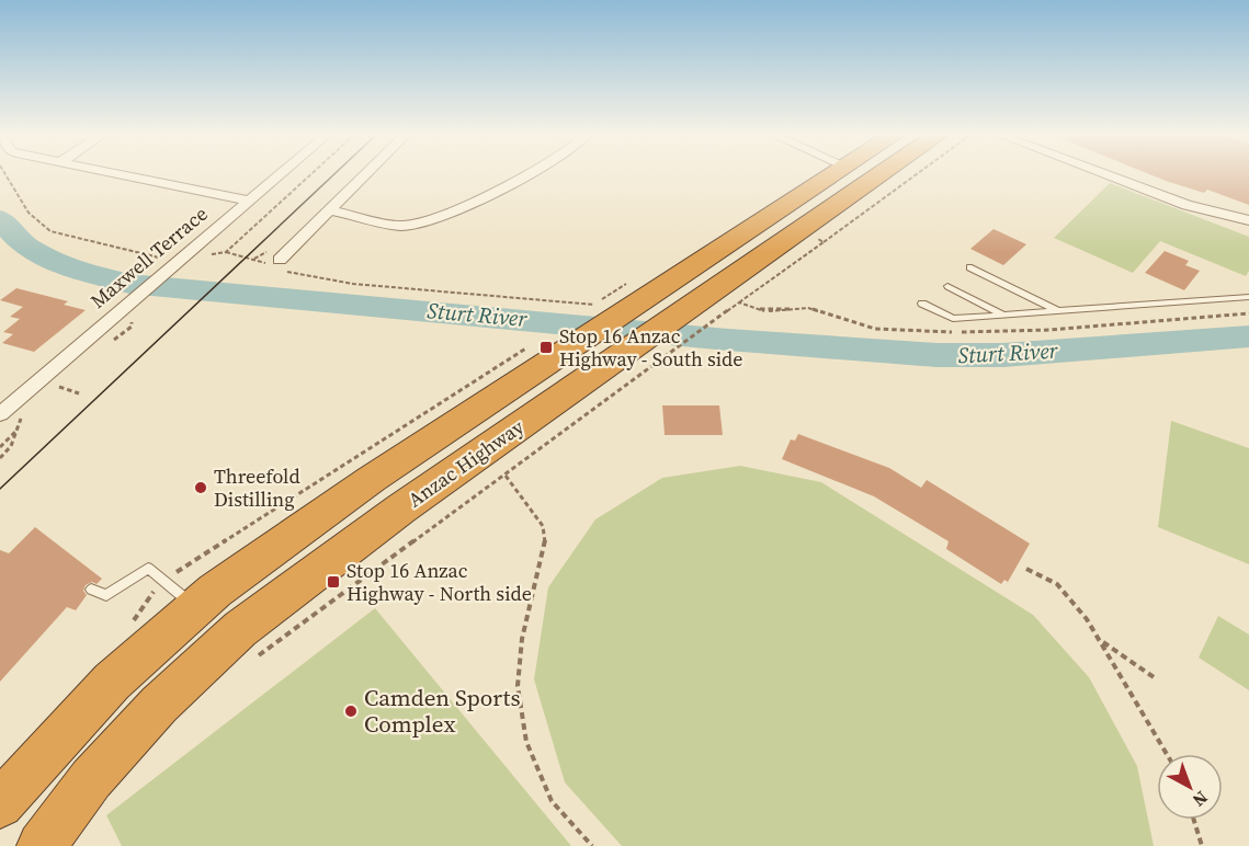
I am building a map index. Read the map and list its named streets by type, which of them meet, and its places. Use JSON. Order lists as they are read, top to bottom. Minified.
{"streets":{"highway":["Anzac Highway"],"street":["Maxwell Terrace"]},"water":["Sturt River"],"places":{"transit":["Stop 16 Anzac Highway - South side","Stop 16 Anzac Highway - North side"],"other":["Threefold Distilling","Camden Sports Complex"]},"north":"bottom right"}
